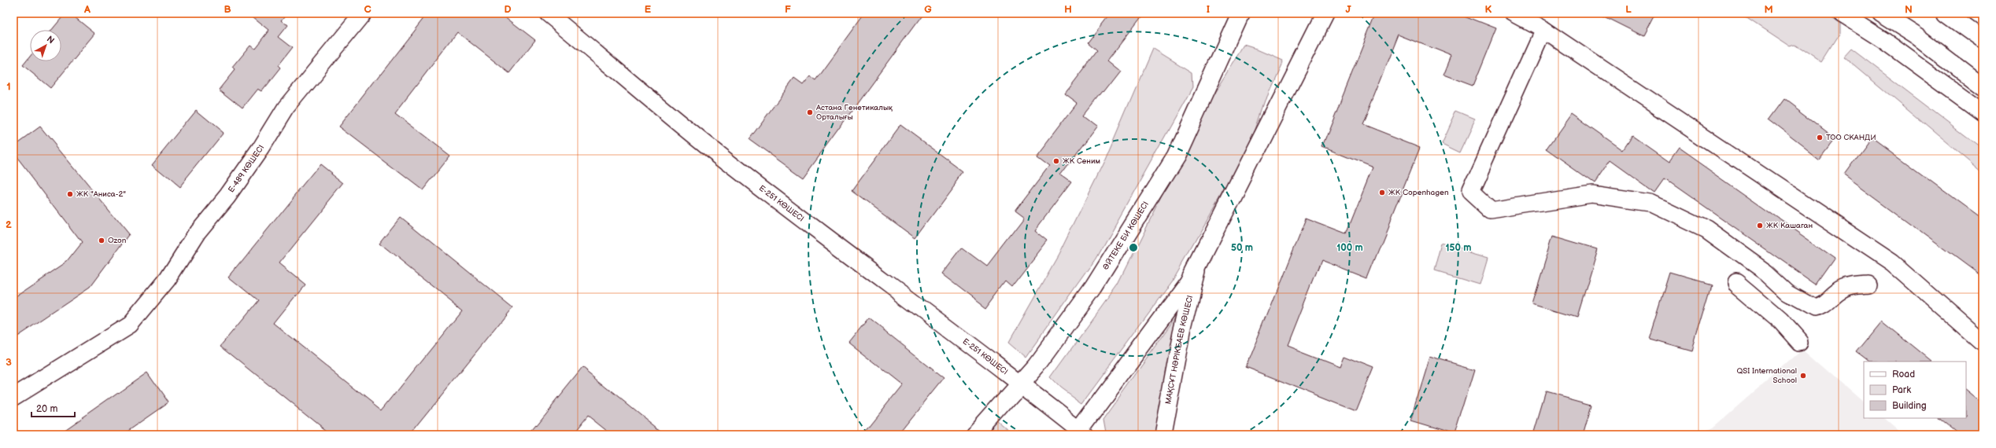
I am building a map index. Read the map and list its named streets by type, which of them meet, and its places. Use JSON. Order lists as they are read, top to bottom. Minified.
{"streets":{"street":["Е-489 КӨШЕСІ","Е-251 КӨШЕСІ","ӘЙТЕКЕ БИ КӨШЕСІ","МАҚСҰТ НӘРІКБАЕВ КӨШЕСІ"]},"crossings":[["Е-251 КӨШЕСІ","ӘЙТЕКЕ БИ КӨШЕСІ"]],"places":["Астана Генетикалық Орталығы","ТОО СКАНДИ","ЖК Сеним","ЖК Copenhagen","ЖК \"Аниса-2\"","ЖК Кашаган","Ozon","QSI International School"],"legend":["Road","Park","Building"],"scale_bar":"20 m","north":"top right","grid":{"columns":["A","B","C","D","E","F","G","H","I","J","K","L","M","N"],"rows":["1","2","3"]},"rings":["50 m","100 m","150 m"]}
